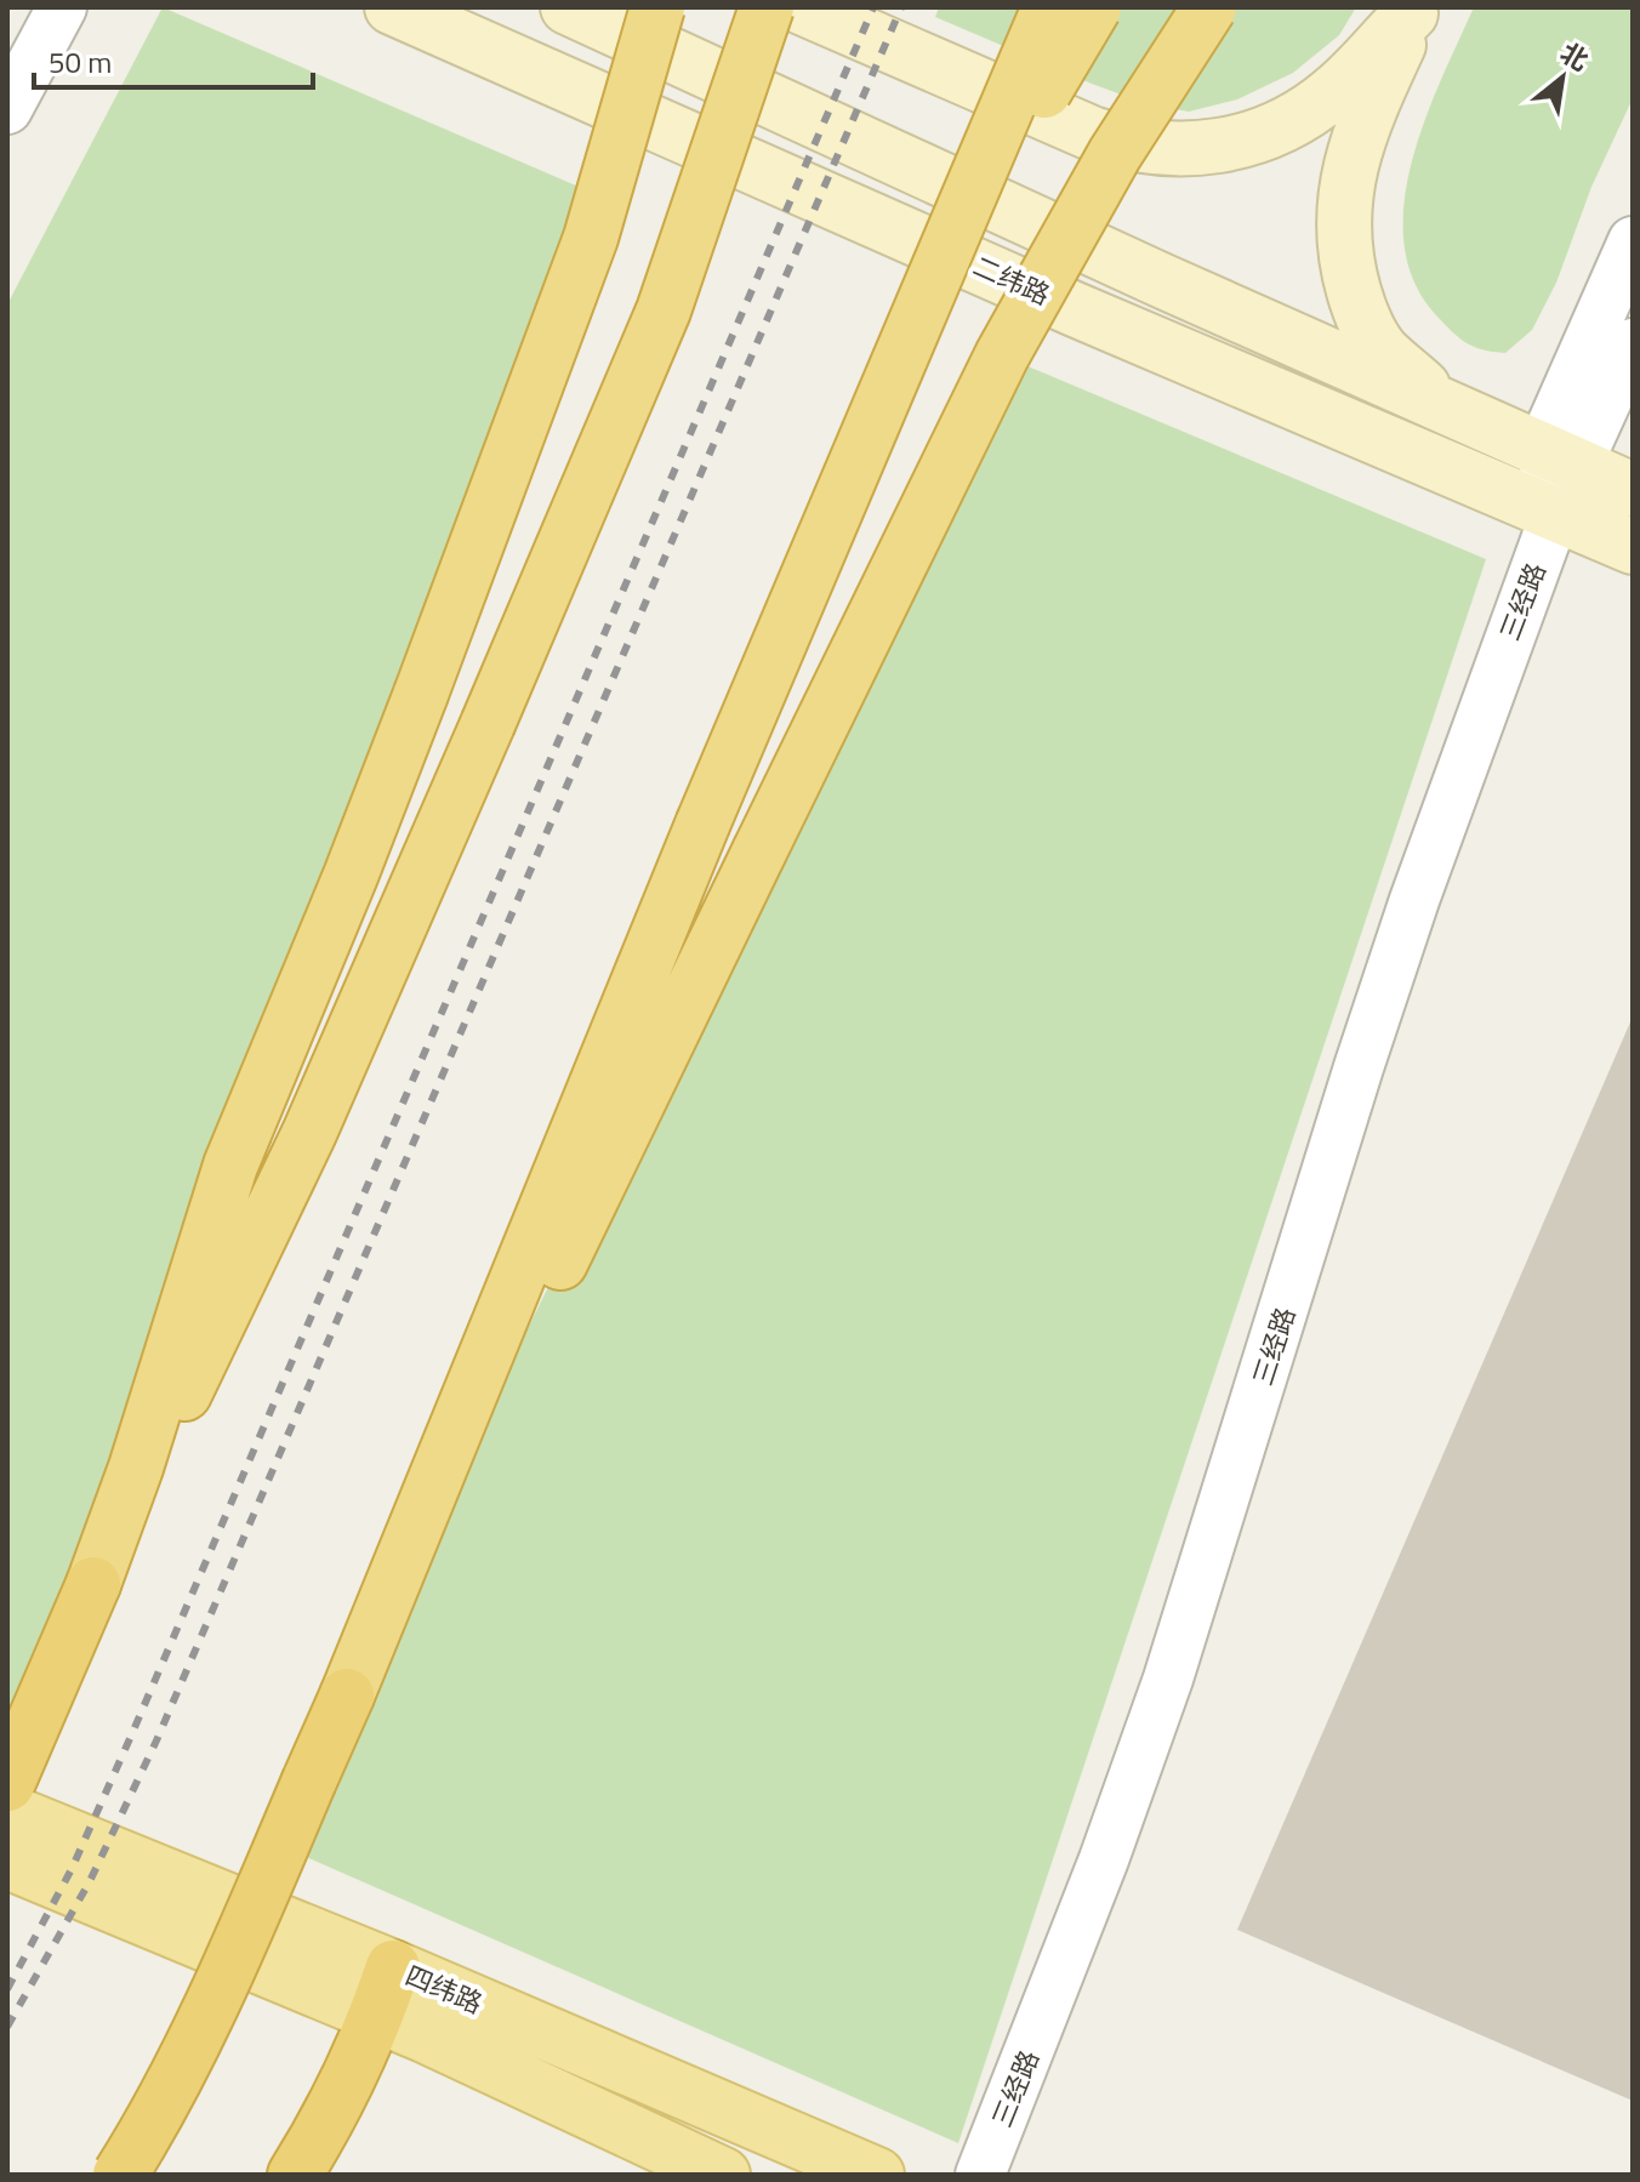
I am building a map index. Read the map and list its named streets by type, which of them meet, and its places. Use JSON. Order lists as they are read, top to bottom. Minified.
{"streets":{"main road":["二纬路","四纬路"],"street":["三经路"]},"crossings":[["二纬路","三经路"]],"scale_bar":"50 m","north":"top right"}
